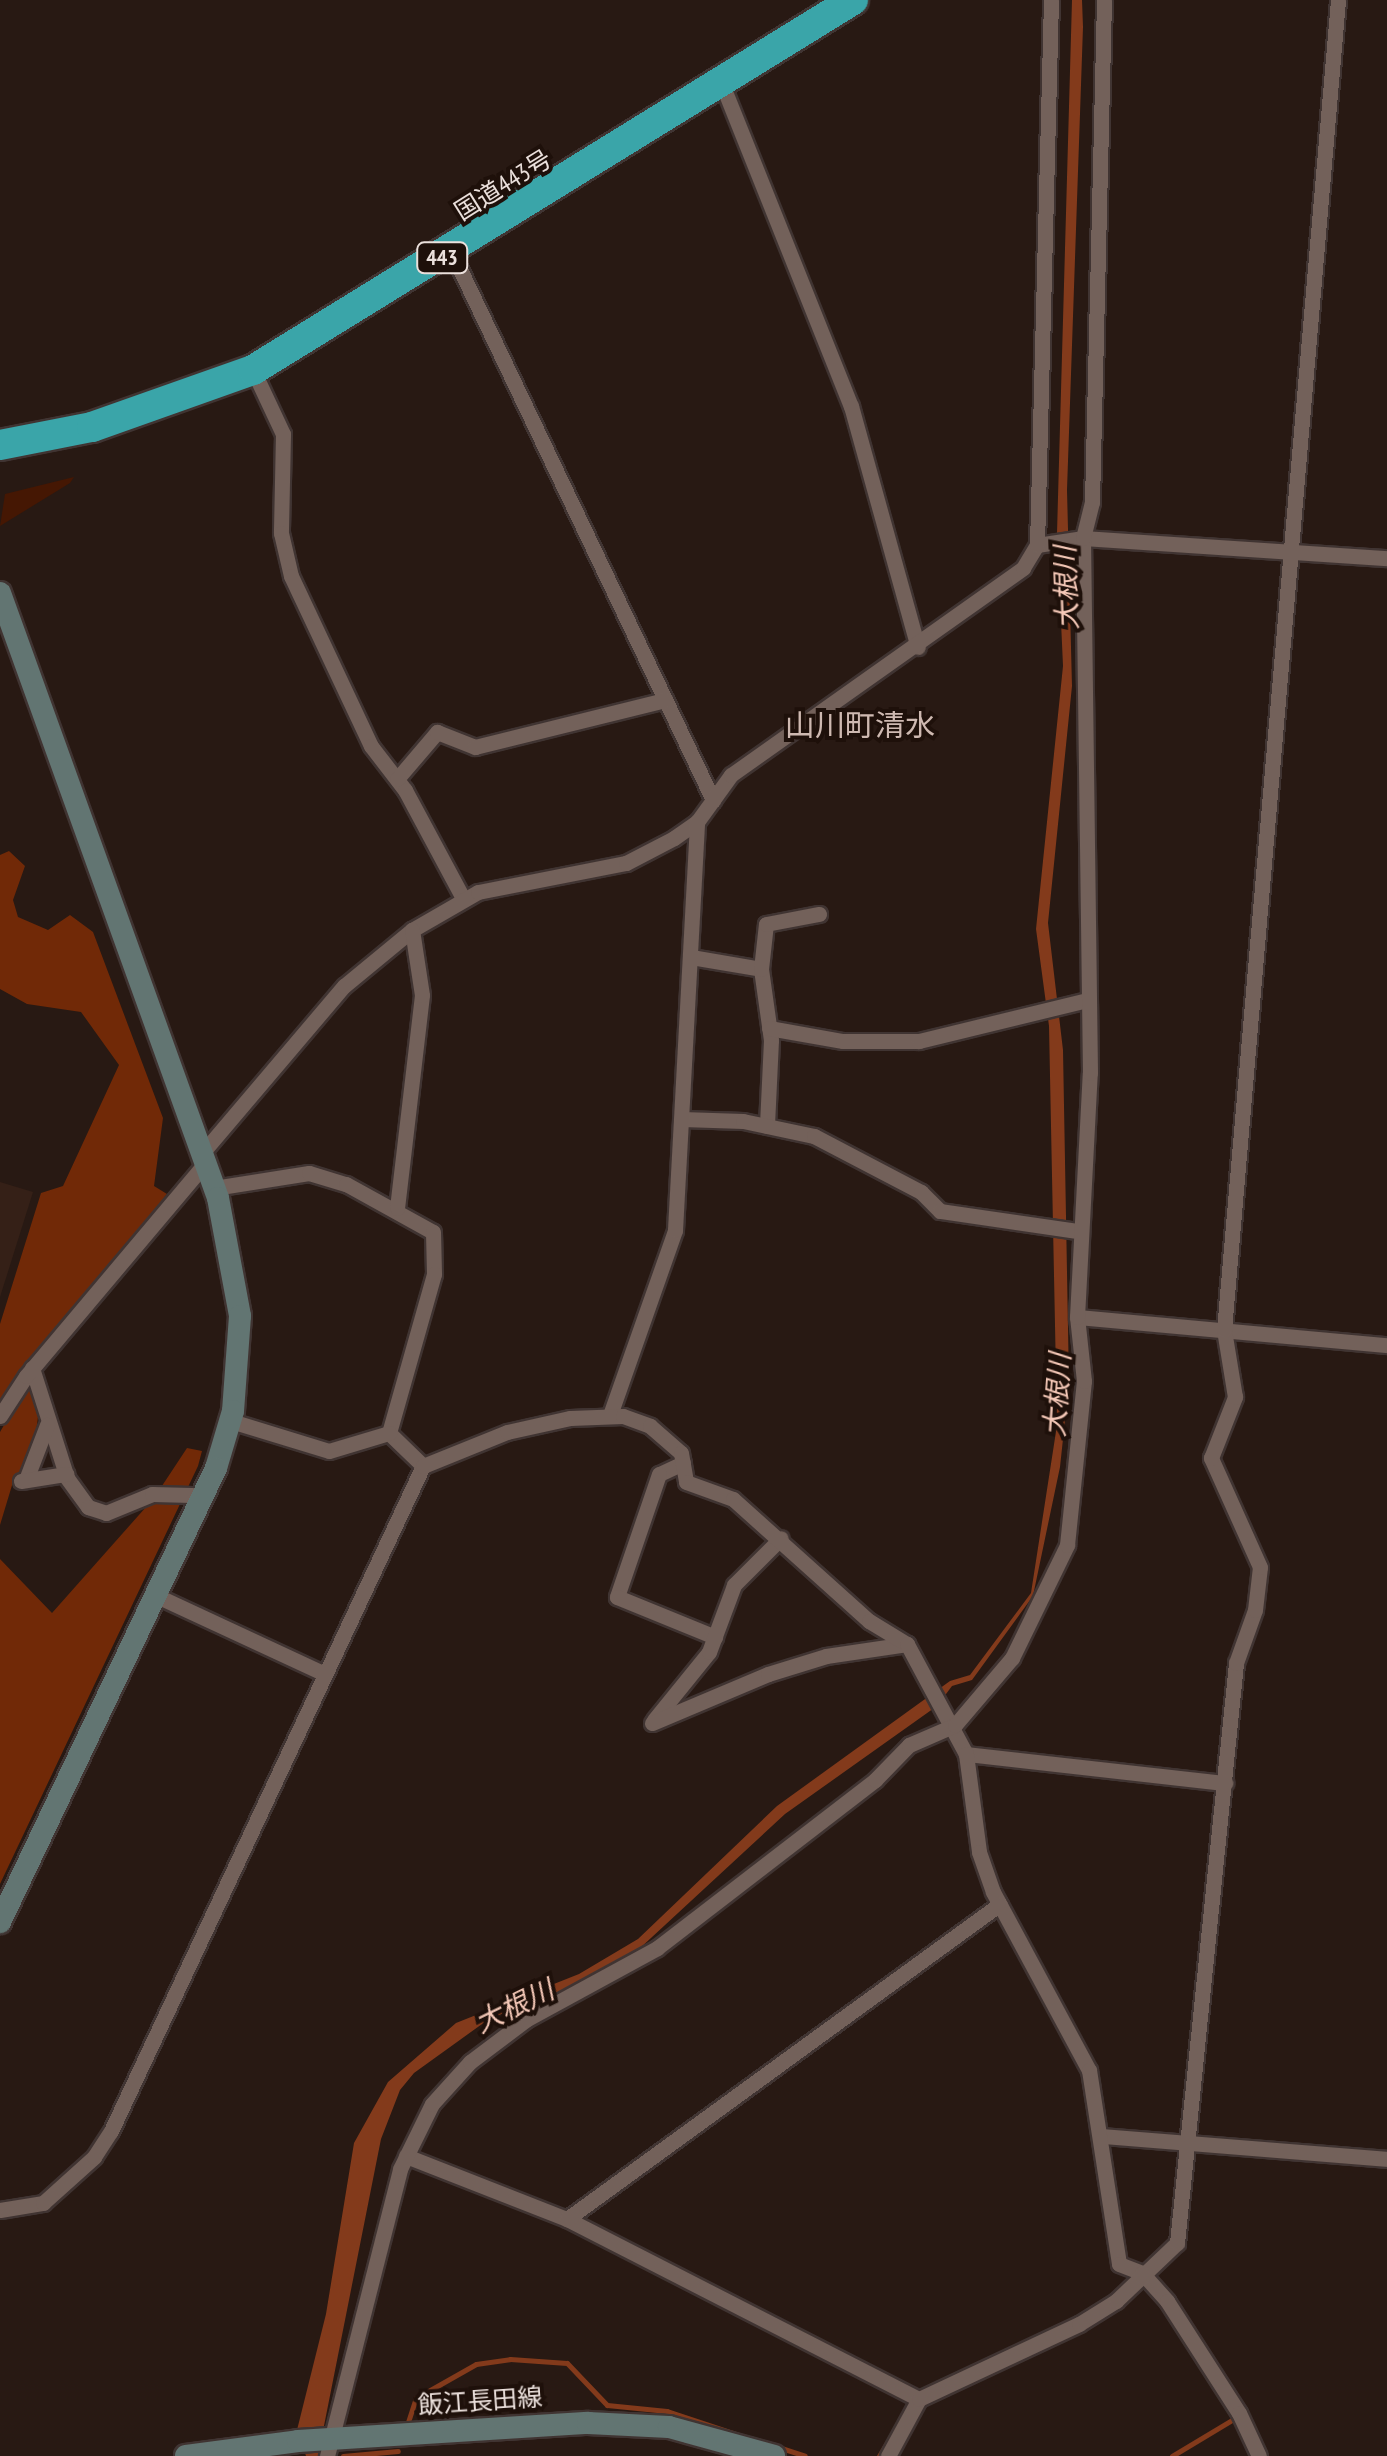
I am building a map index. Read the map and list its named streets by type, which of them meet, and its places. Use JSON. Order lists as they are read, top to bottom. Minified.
{"streets":{"highway":["国道443号","443"],"street":["飯江長田線"]},"districts":["山川町清水"],"water":["大根川"]}
